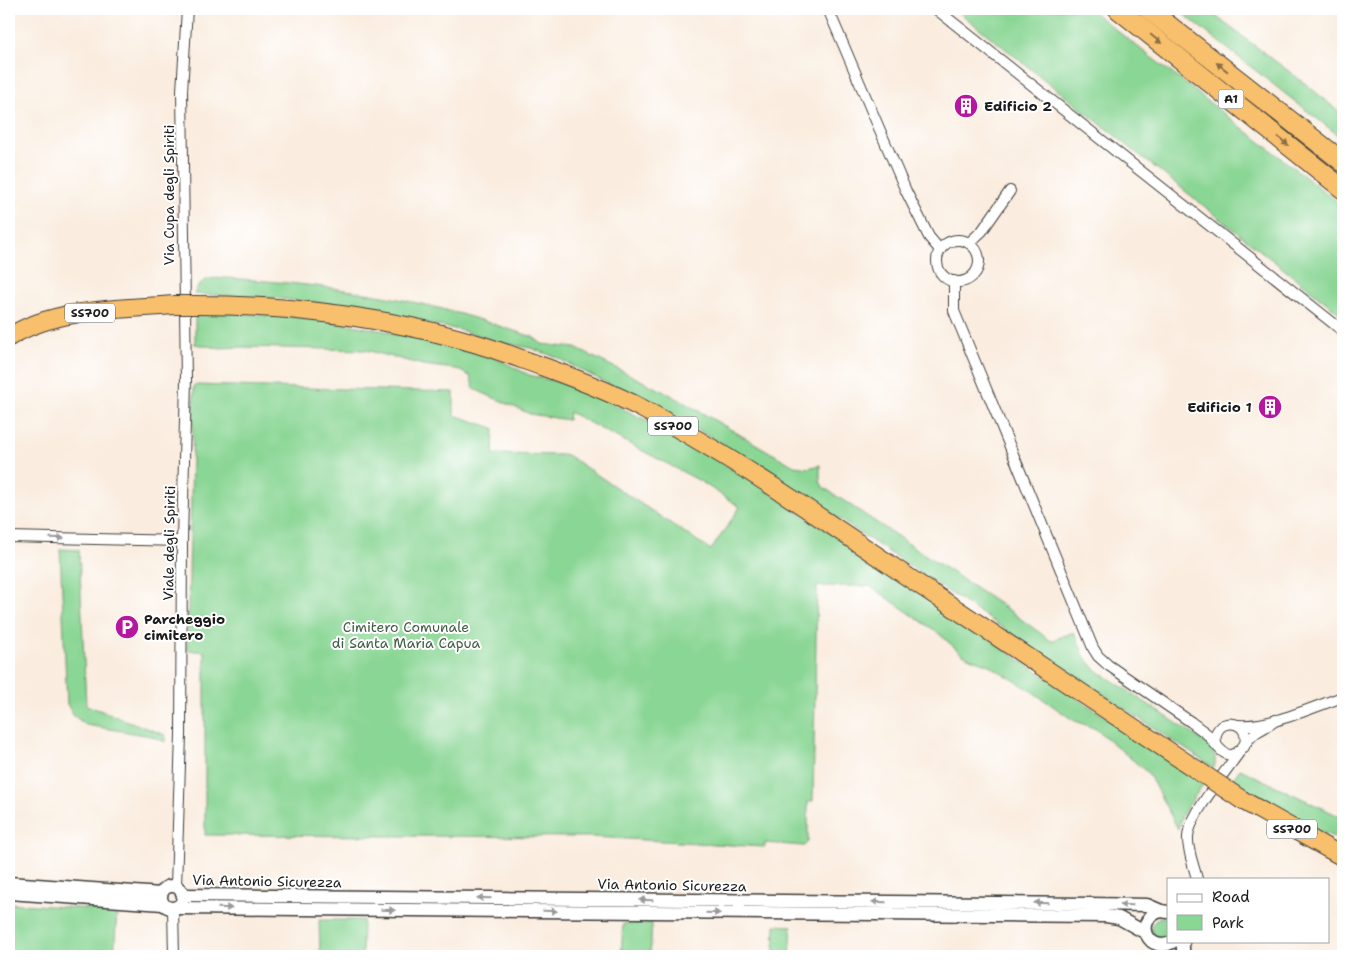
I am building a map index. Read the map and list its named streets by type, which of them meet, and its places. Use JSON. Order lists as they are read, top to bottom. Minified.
{"streets":{"highway":["A1","SS700"],"street":["Via Cupa degli Spiriti","Viale degli Spiriti","Via Antonio Sicurezza"]},"crossings":[["Via Cupa degli Spiriti","Viale degli Spiriti"],["Viale degli Spiriti","Via Antonio Sicurezza"]],"parks":["Cimitero Comunale di Santa Maria Capua"],"places":{"building":["Edificio 2","Edificio 1"],"parking":["Parcheggio cimitero"]},"legend":["Road","Park"]}
